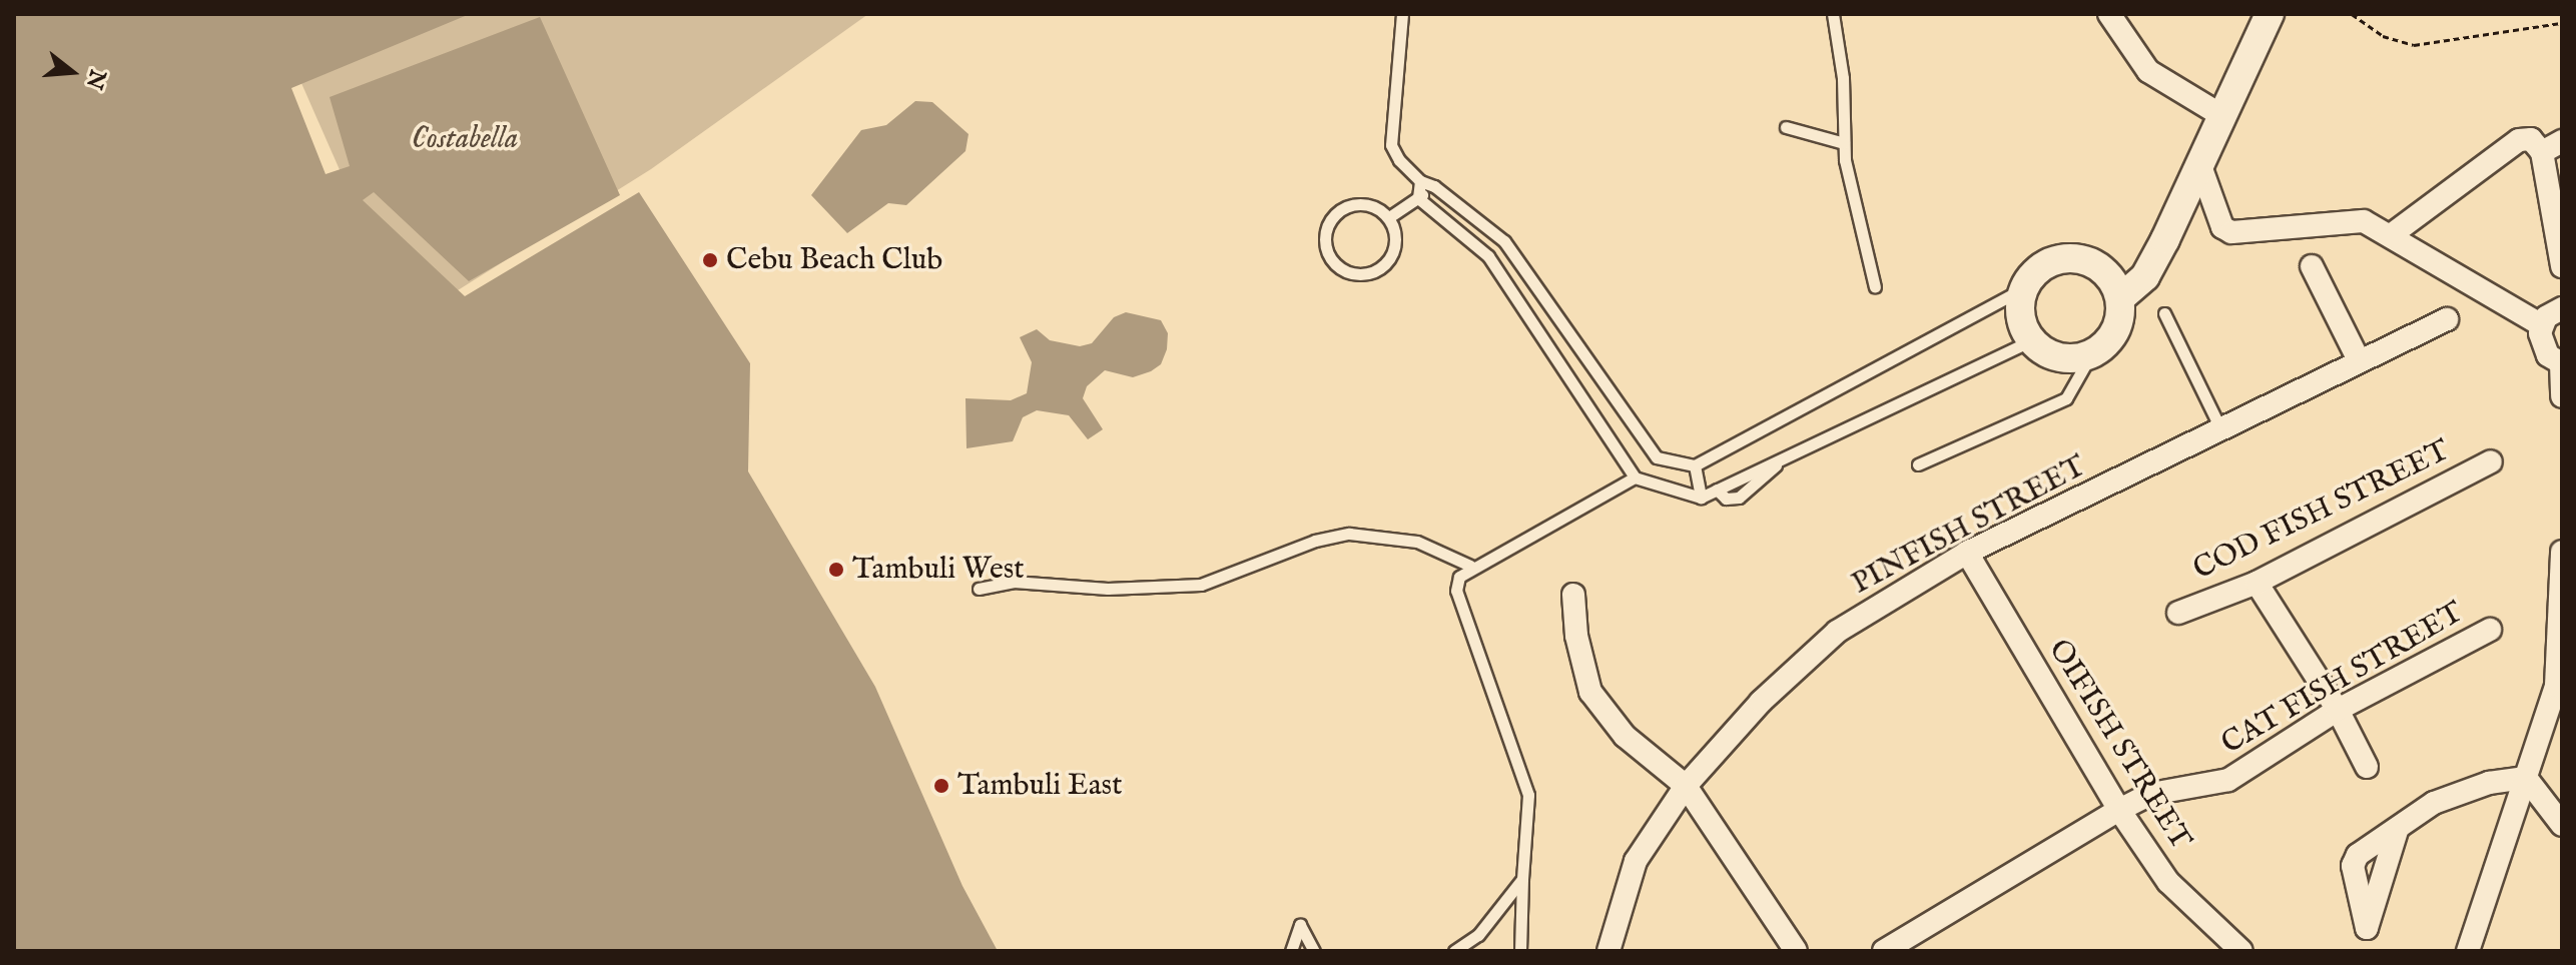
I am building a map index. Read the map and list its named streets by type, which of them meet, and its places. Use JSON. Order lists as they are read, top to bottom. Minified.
{"streets":{"street":["COD FISH STREET","PINFISH STREET","CAT FISH STREET","OIFISH STREET"]},"crossings":[["PINFISH STREET","OIFISH STREET"],["CAT FISH STREET","OIFISH STREET"]],"parks":["Costabella"],"places":["Cebu Beach Club","Tambuli West","Tambuli East"],"north":"right"}
